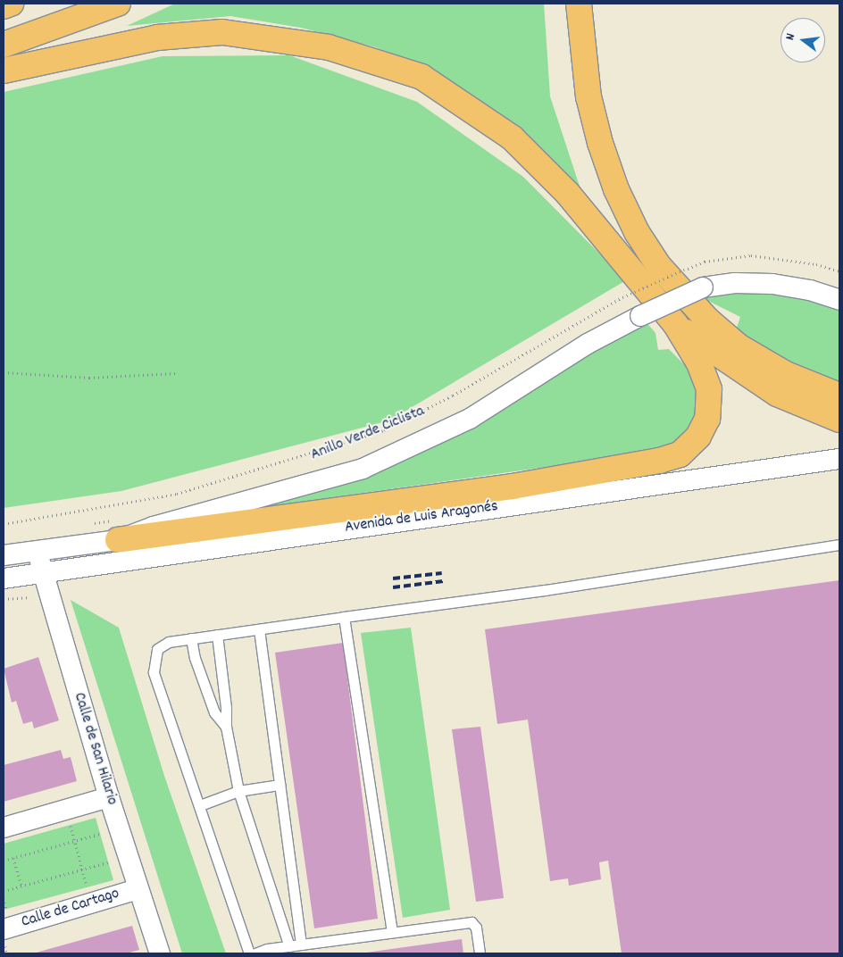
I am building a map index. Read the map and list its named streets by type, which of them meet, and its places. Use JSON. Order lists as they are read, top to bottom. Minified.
{"streets":{"street":["Avenida de Luis Aragonés","Calle de San Hilario","Calle de Cartago"]},"crossings":[["Avenida de Luis Aragonés","Calle de San Hilario"],["Calle de San Hilario","Calle de Cartago"]],"north":"left"}
